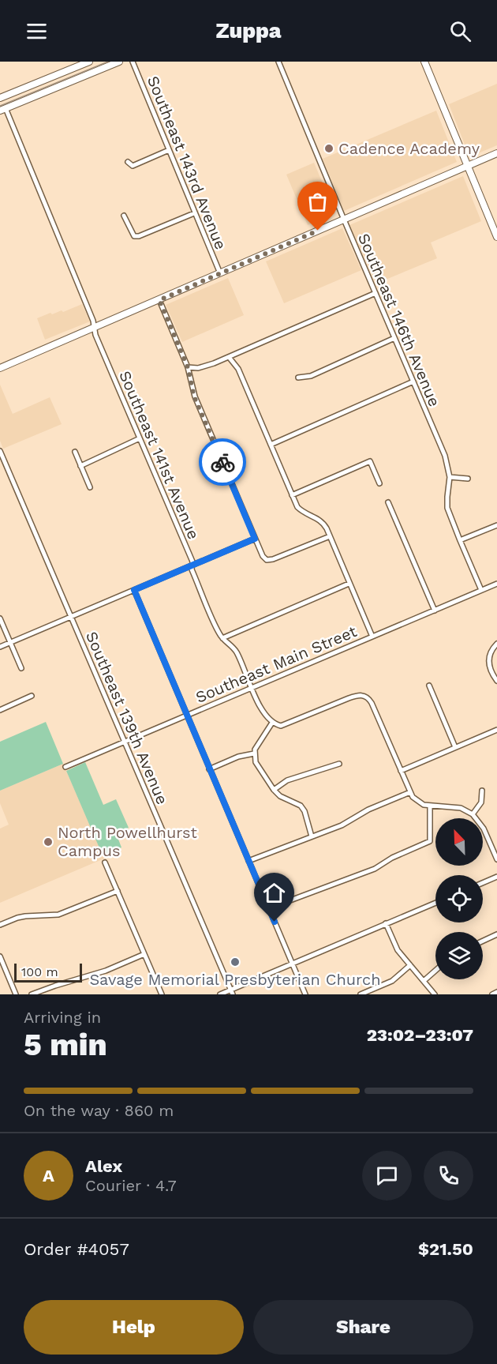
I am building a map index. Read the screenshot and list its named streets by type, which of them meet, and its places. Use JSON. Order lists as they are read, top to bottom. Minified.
{"streets":{"street":["Southeast 143rd Avenue","Southeast 146th Avenue","Southeast 141st Avenue","Southeast Main Street","Southeast 139th Avenue"]},"crossings":[["Southeast 146th Avenue","Southeast Main Street"],["Southeast 141st Avenue","Southeast Main Street"],["Southeast Main Street","Southeast 139th Avenue"]],"places":["Cadence Academy","North Powellhurst Campus","Savage Memorial Presbyterian Church"],"scale_bar":"100 m","north":"top left","page":{"header":"Zuppa","scale":"100 m","heading":["5 min","Arriving in","23:02–23:07"],"panel":["Alex","Courier · 4.7","Order #4057","$21.50"],"bar":"On the way · 860 m","round":"A","buttons":["Help","Share"]}}
